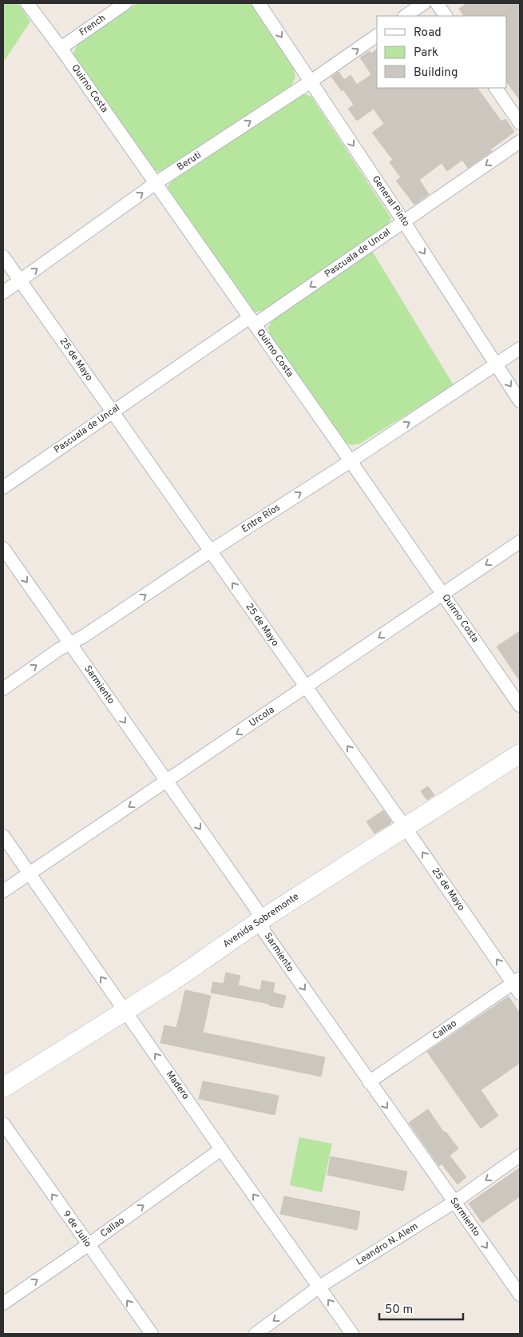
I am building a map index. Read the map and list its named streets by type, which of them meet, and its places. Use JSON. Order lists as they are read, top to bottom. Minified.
{"streets":{"main road":["Avenida Sobremonte"],"street":["French","Quirno Costa","Beruti","General Pinto","Pascuala de Uncal","25 de Mayo","Entre Ríos","Sarmiento","Urcola","Callao","Madero","9 de Julio","Leandro N. Alem"]},"crossings":[["French","Quirno Costa"],["Quirno Costa","Beruti"],["Quirno Costa","Pascuala de Uncal"],["Quirno Costa","Entre Ríos"],["Quirno Costa","Urcola"],["Beruti","General Pinto"],["Beruti","25 de Mayo"],["General Pinto","Pascuala de Uncal"],["General Pinto","Entre Ríos"],["Pascuala de Uncal","25 de Mayo"],["25 de Mayo","Entre Ríos"],["25 de Mayo","Urcola"],["25 de Mayo","Avenida Sobremonte"],["25 de Mayo","Callao"],["Entre Ríos","Sarmiento"],["Sarmiento","Urcola"],["Sarmiento","Avenida Sobremonte"],["Sarmiento","Callao"],["Sarmiento","Leandro N. Alem"],["Urcola","Madero"],["Avenida Sobremonte","Madero"],["Callao","Madero"],["Callao","9 de Julio"],["Madero","Leandro N. Alem"]],"one_way":["Beruti","General Pinto","Pascuala de Uncal","25 de Mayo","Entre Ríos","Sarmiento","Urcola","Callao","Madero","9 de Julio","Leandro N. Alem"],"legend":["Road","Park","Building"],"scale_bar":"50 m"}
